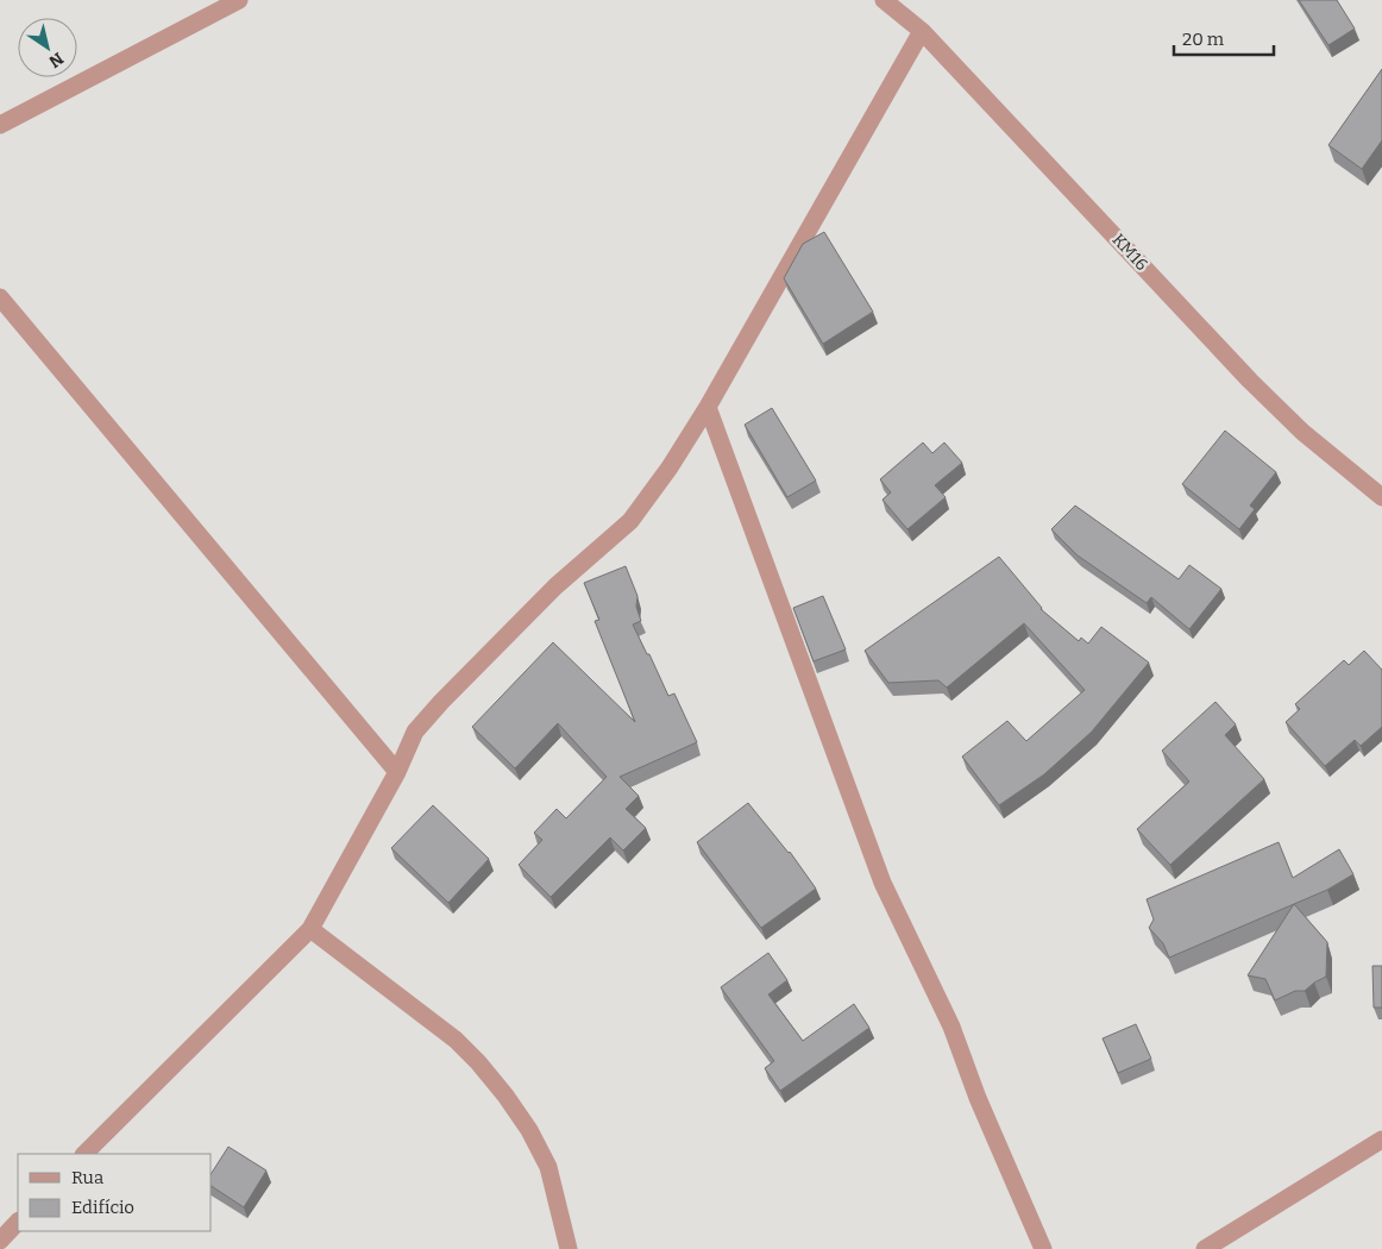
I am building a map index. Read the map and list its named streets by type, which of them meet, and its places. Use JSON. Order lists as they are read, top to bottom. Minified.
{"streets":{"street":["KM16"]},"legend":["Rua","Edifício"],"scale_bar":"20 m","north":"bottom right"}
